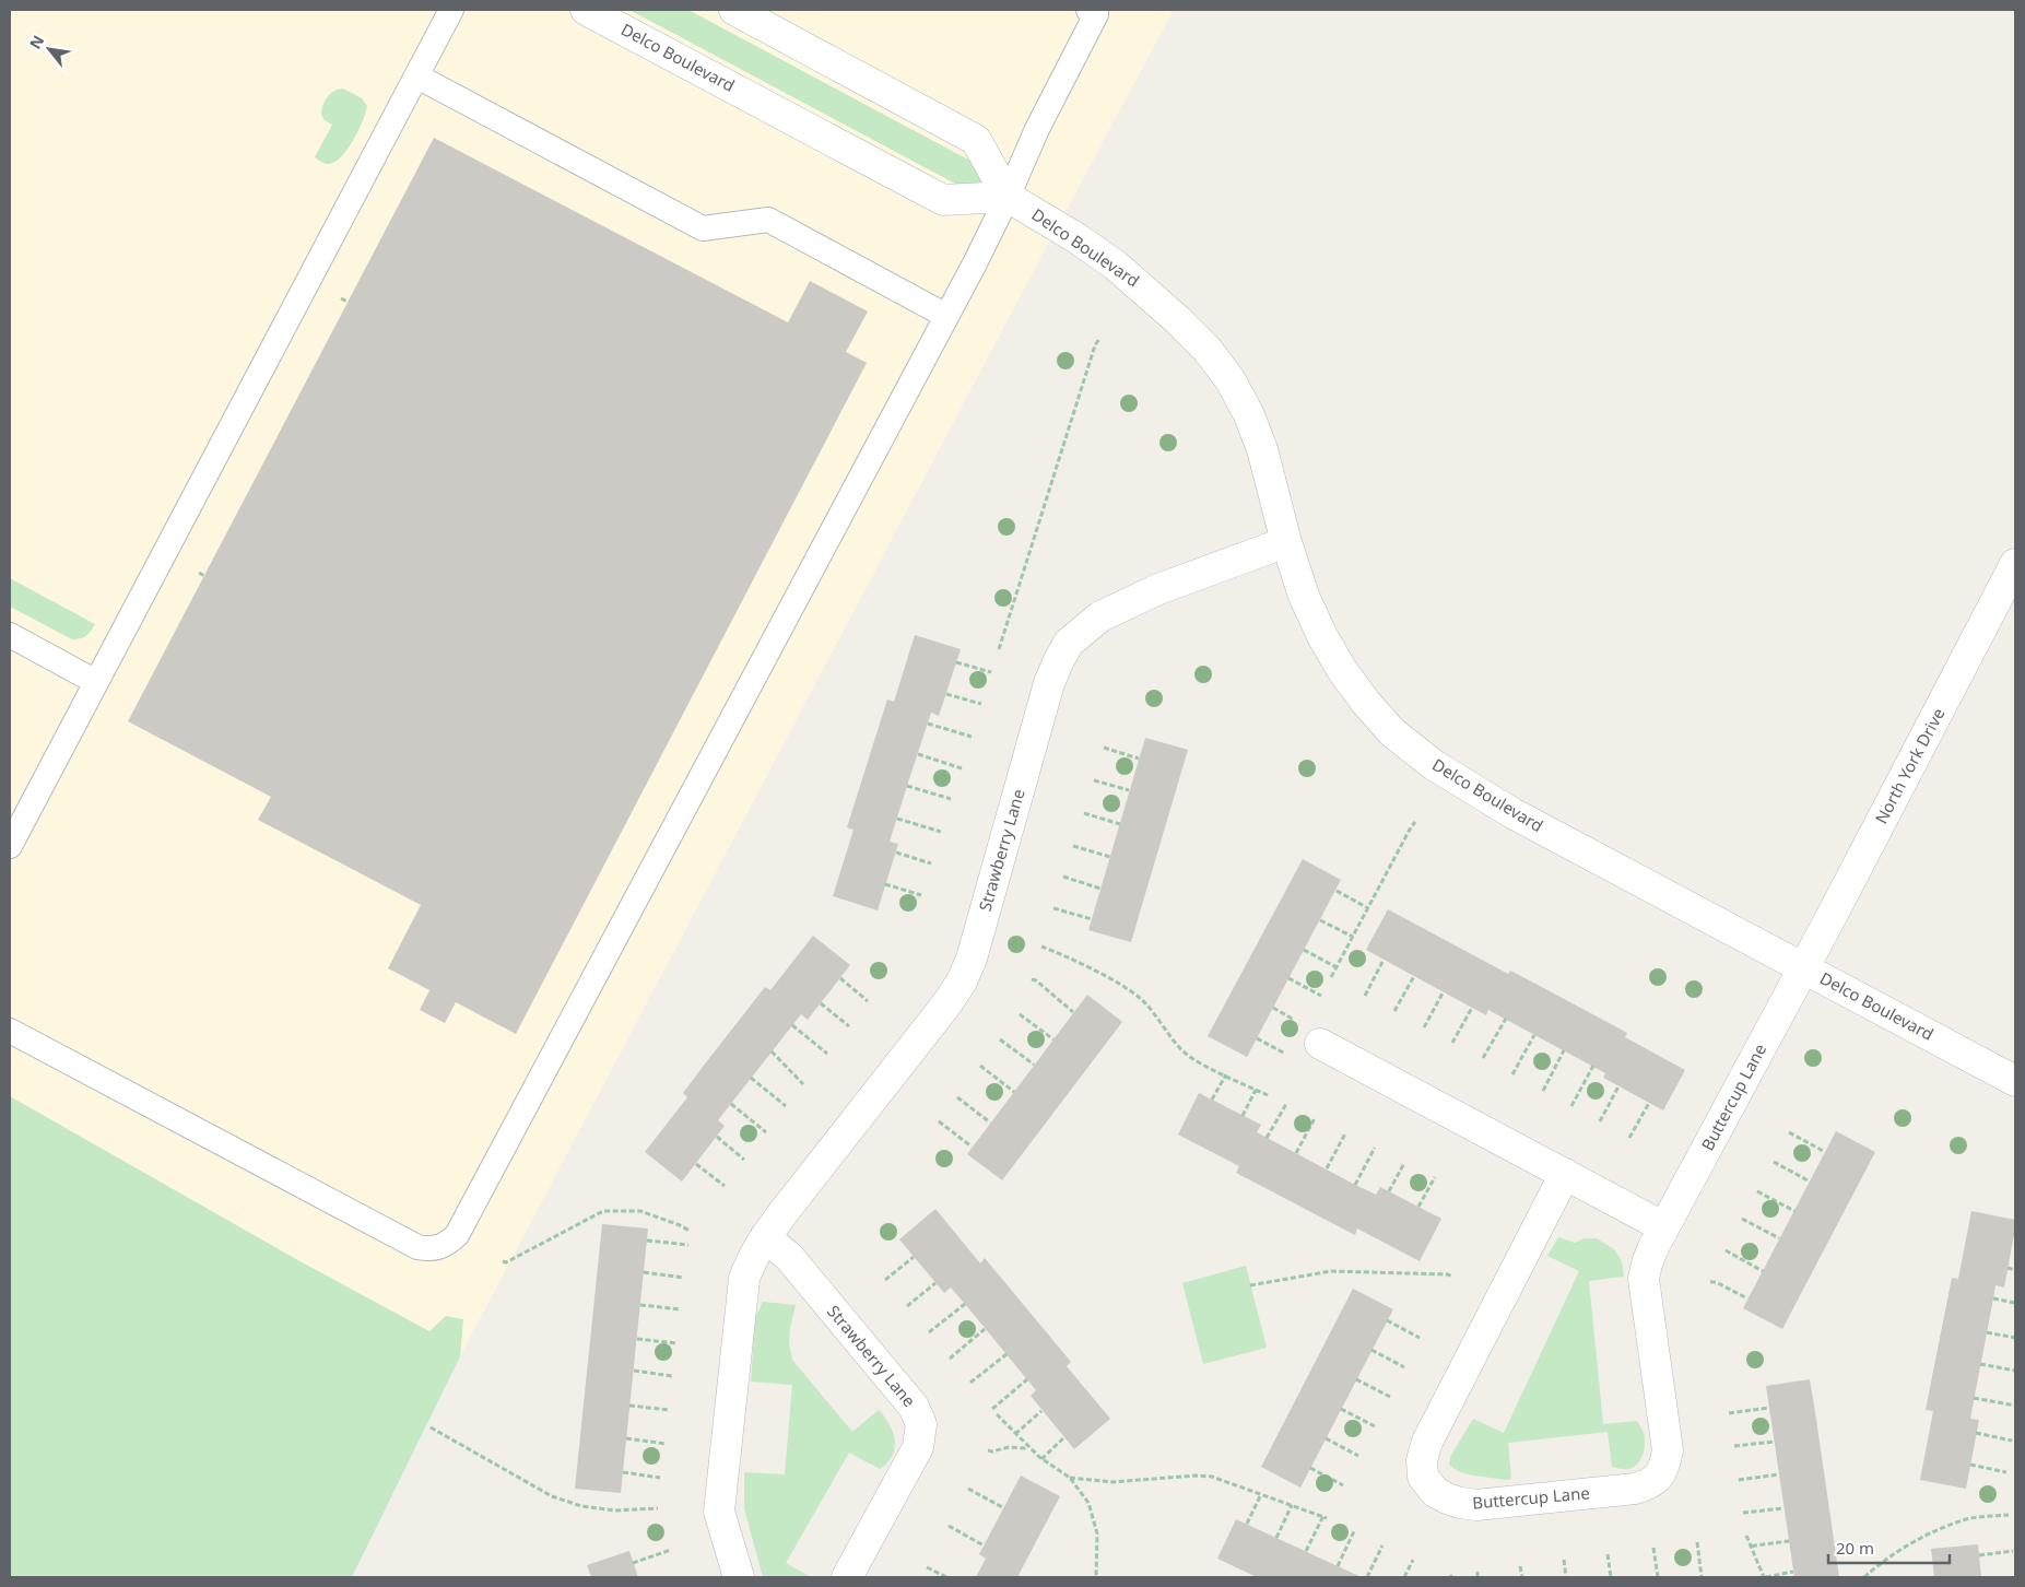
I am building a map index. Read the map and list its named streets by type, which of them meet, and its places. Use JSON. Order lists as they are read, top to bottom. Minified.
{"streets":{"street":["Delco Boulevard","North York Drive","Strawberry Lane","Buttercup Lane"]},"crossings":[["Delco Boulevard","North York Drive"],["Delco Boulevard","Strawberry Lane"],["Delco Boulevard","Buttercup Lane"],["North York Drive","Buttercup Lane"]],"scale_bar":"20 m","north":"top left"}
